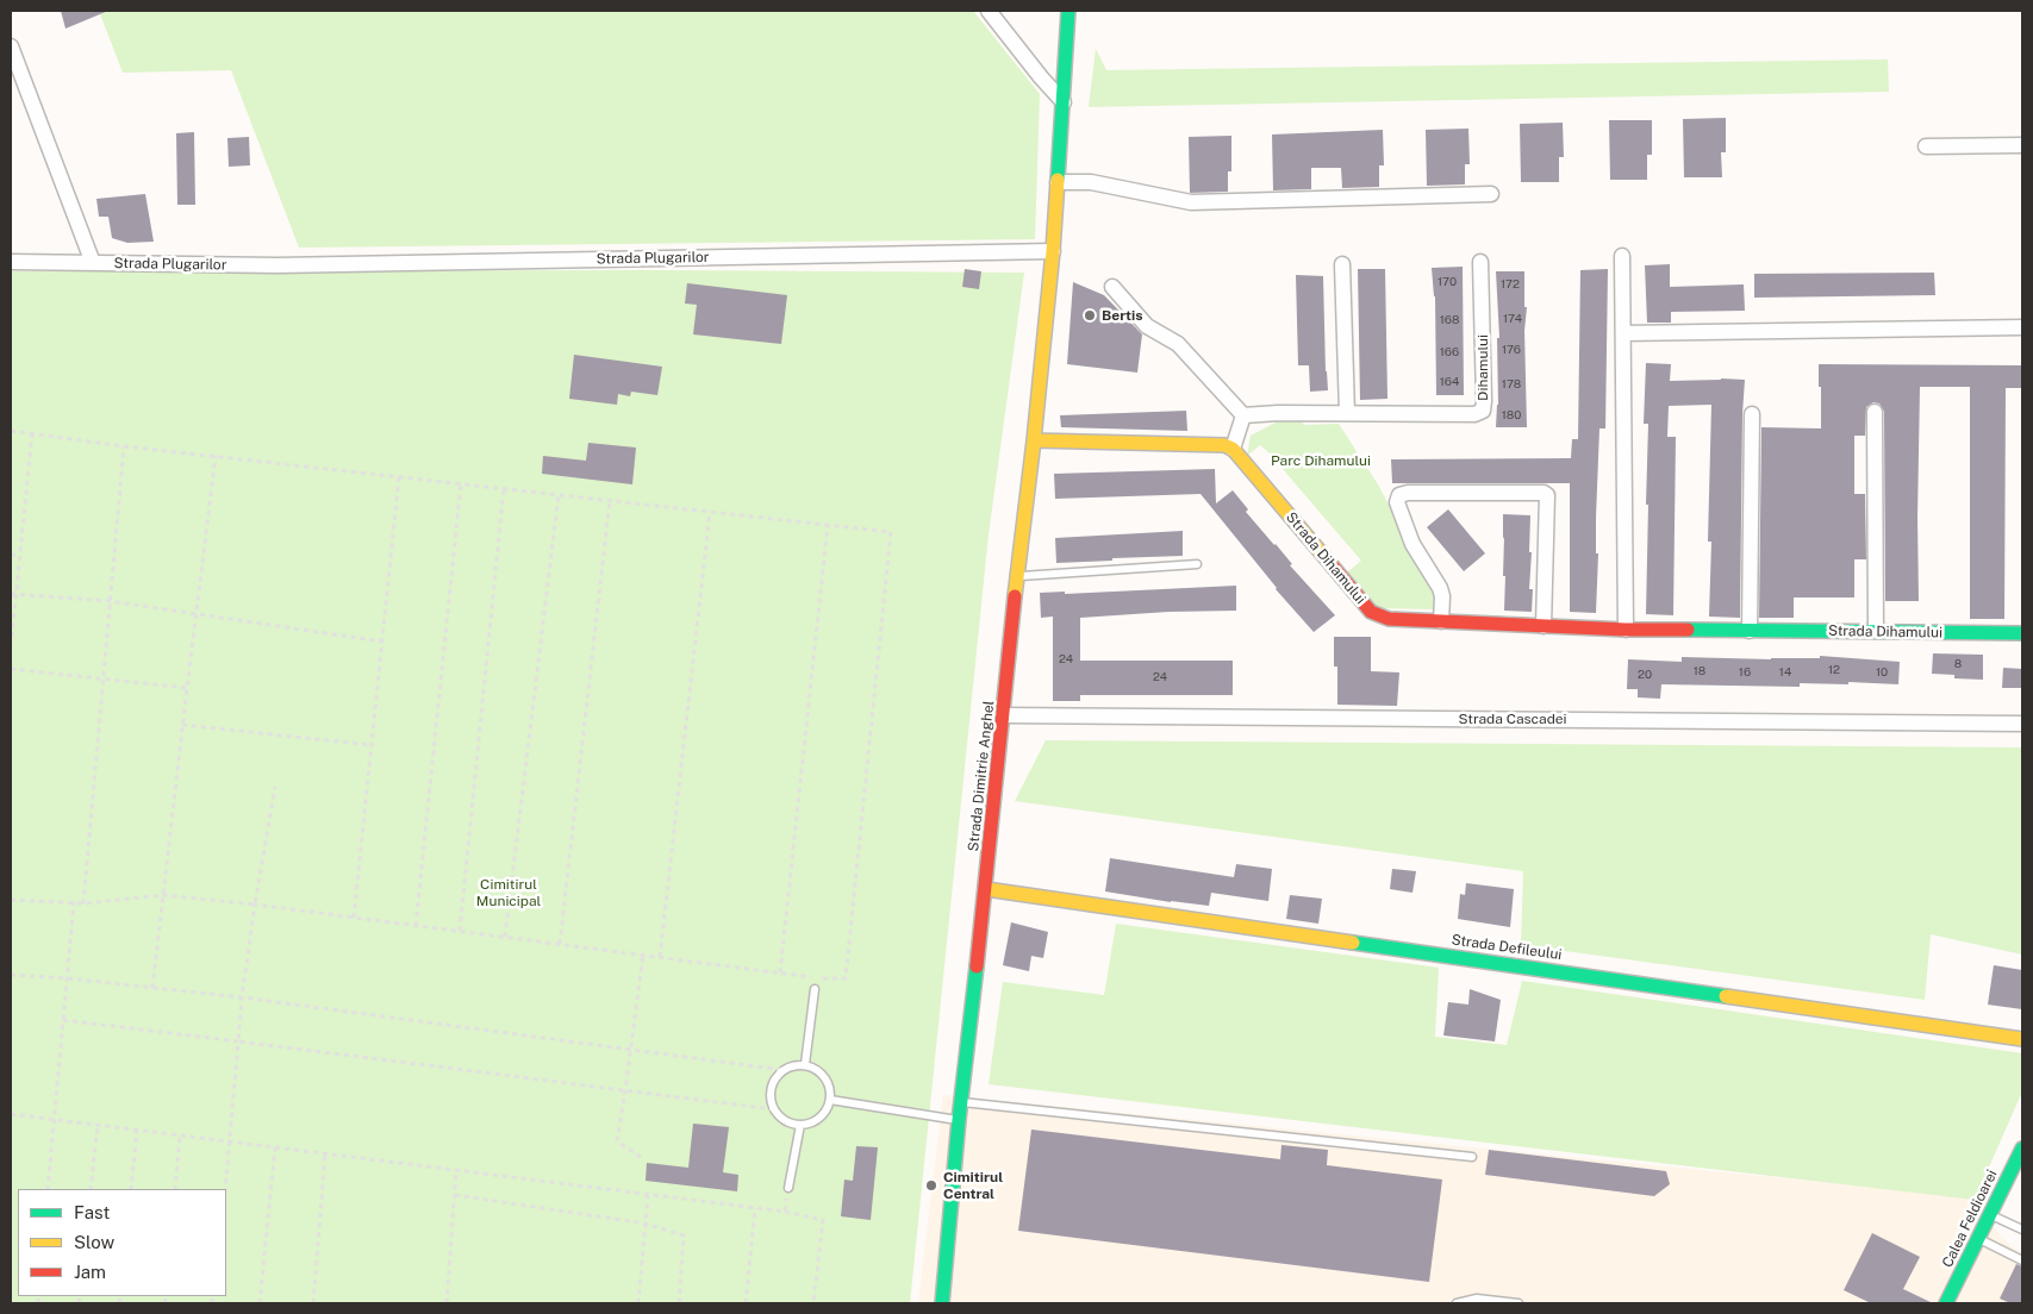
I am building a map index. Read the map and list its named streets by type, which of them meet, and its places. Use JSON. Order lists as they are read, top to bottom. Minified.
{"streets":{"street":["Strada Plugarilor","Dihamului","Strada Dihamului","Strada Cascadei","Strada Dimitrie Anghel","Strada Defileului","Calea Feldioarei"]},"crossings":[["Strada Plugarilor","Strada Dimitrie Anghel"],["Strada Cascadei","Strada Dimitrie Anghel"],["Strada Dimitrie Anghel","Strada Defileului"]],"parks":["Parc Dihamului","Cimitirul Municipal"],"places":["Bertis","Cimitirul Central"],"house_numbers":["170","172","174","168","176","166","164","178","180","24","8","12","18","16","14","10","20","24"],"legend":["Fast","Slow","Jam"]}
